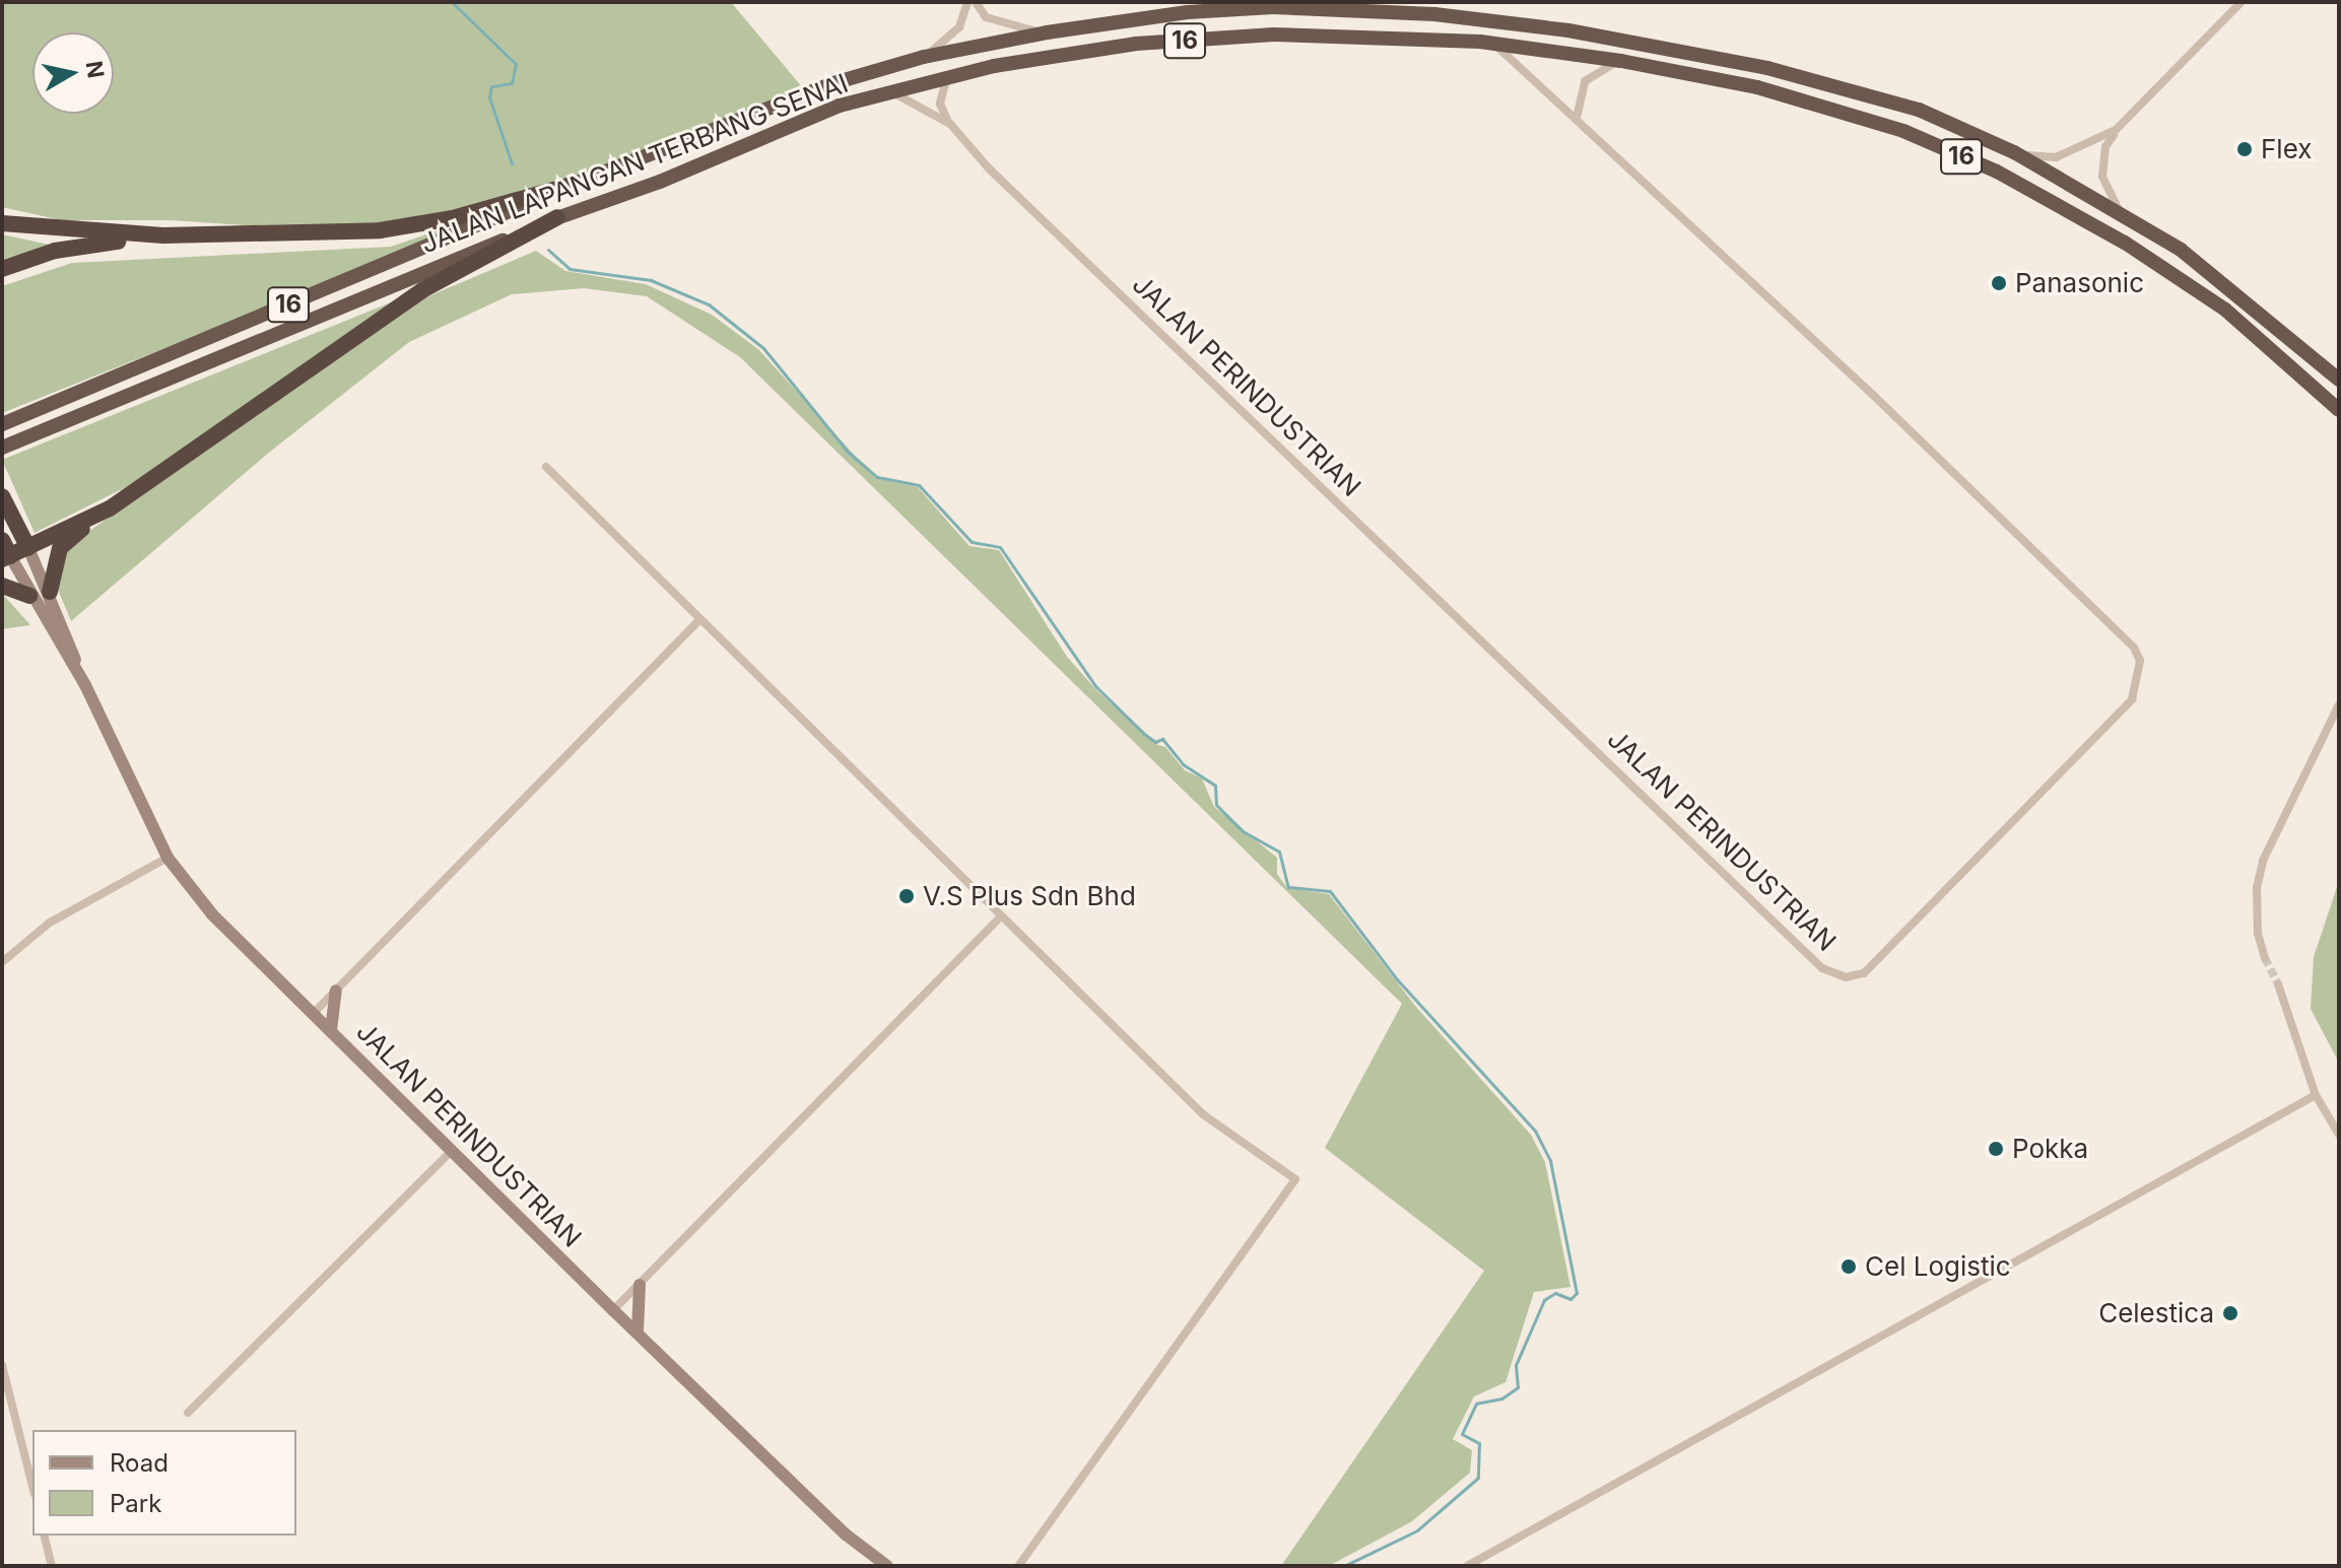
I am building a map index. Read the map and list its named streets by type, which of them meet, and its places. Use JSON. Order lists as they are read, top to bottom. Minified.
{"streets":{"highway":["16","JALAN LAPANGAN TERBANG SENAI"],"main road":["JALAN PERINDUSTRIAN"]},"crossings":[["JALAN LAPANGAN TERBANG SENAI","JALAN PERINDUSTRIAN"]],"places":["Flex","Panasonic","V.S Plus Sdn Bhd","Pokka","Cel Logistic","Celestica"],"legend":["Road","Park"],"north":"right"}
